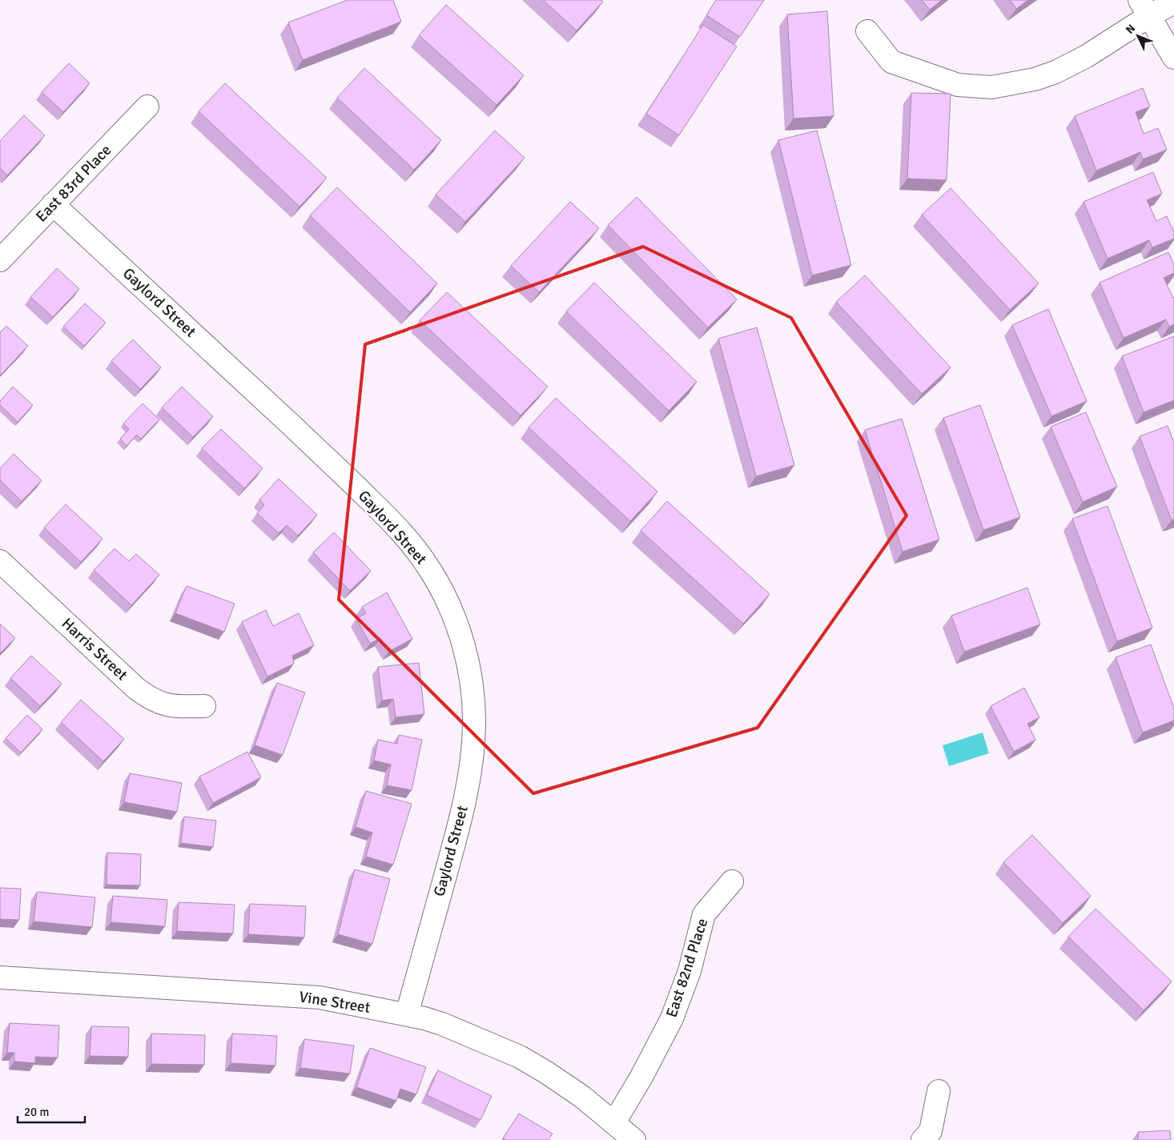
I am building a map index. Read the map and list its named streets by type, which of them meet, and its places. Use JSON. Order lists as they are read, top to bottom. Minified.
{"streets":{"street":["East 83rd Place","Gaylord Street","Harris Street","East 82nd Place","Vine Street"]},"crossings":[["East 83rd Place","Gaylord Street"],["Gaylord Street","Vine Street"],["East 82nd Place","Vine Street"]],"scale_bar":"20 m","north":"top left"}
